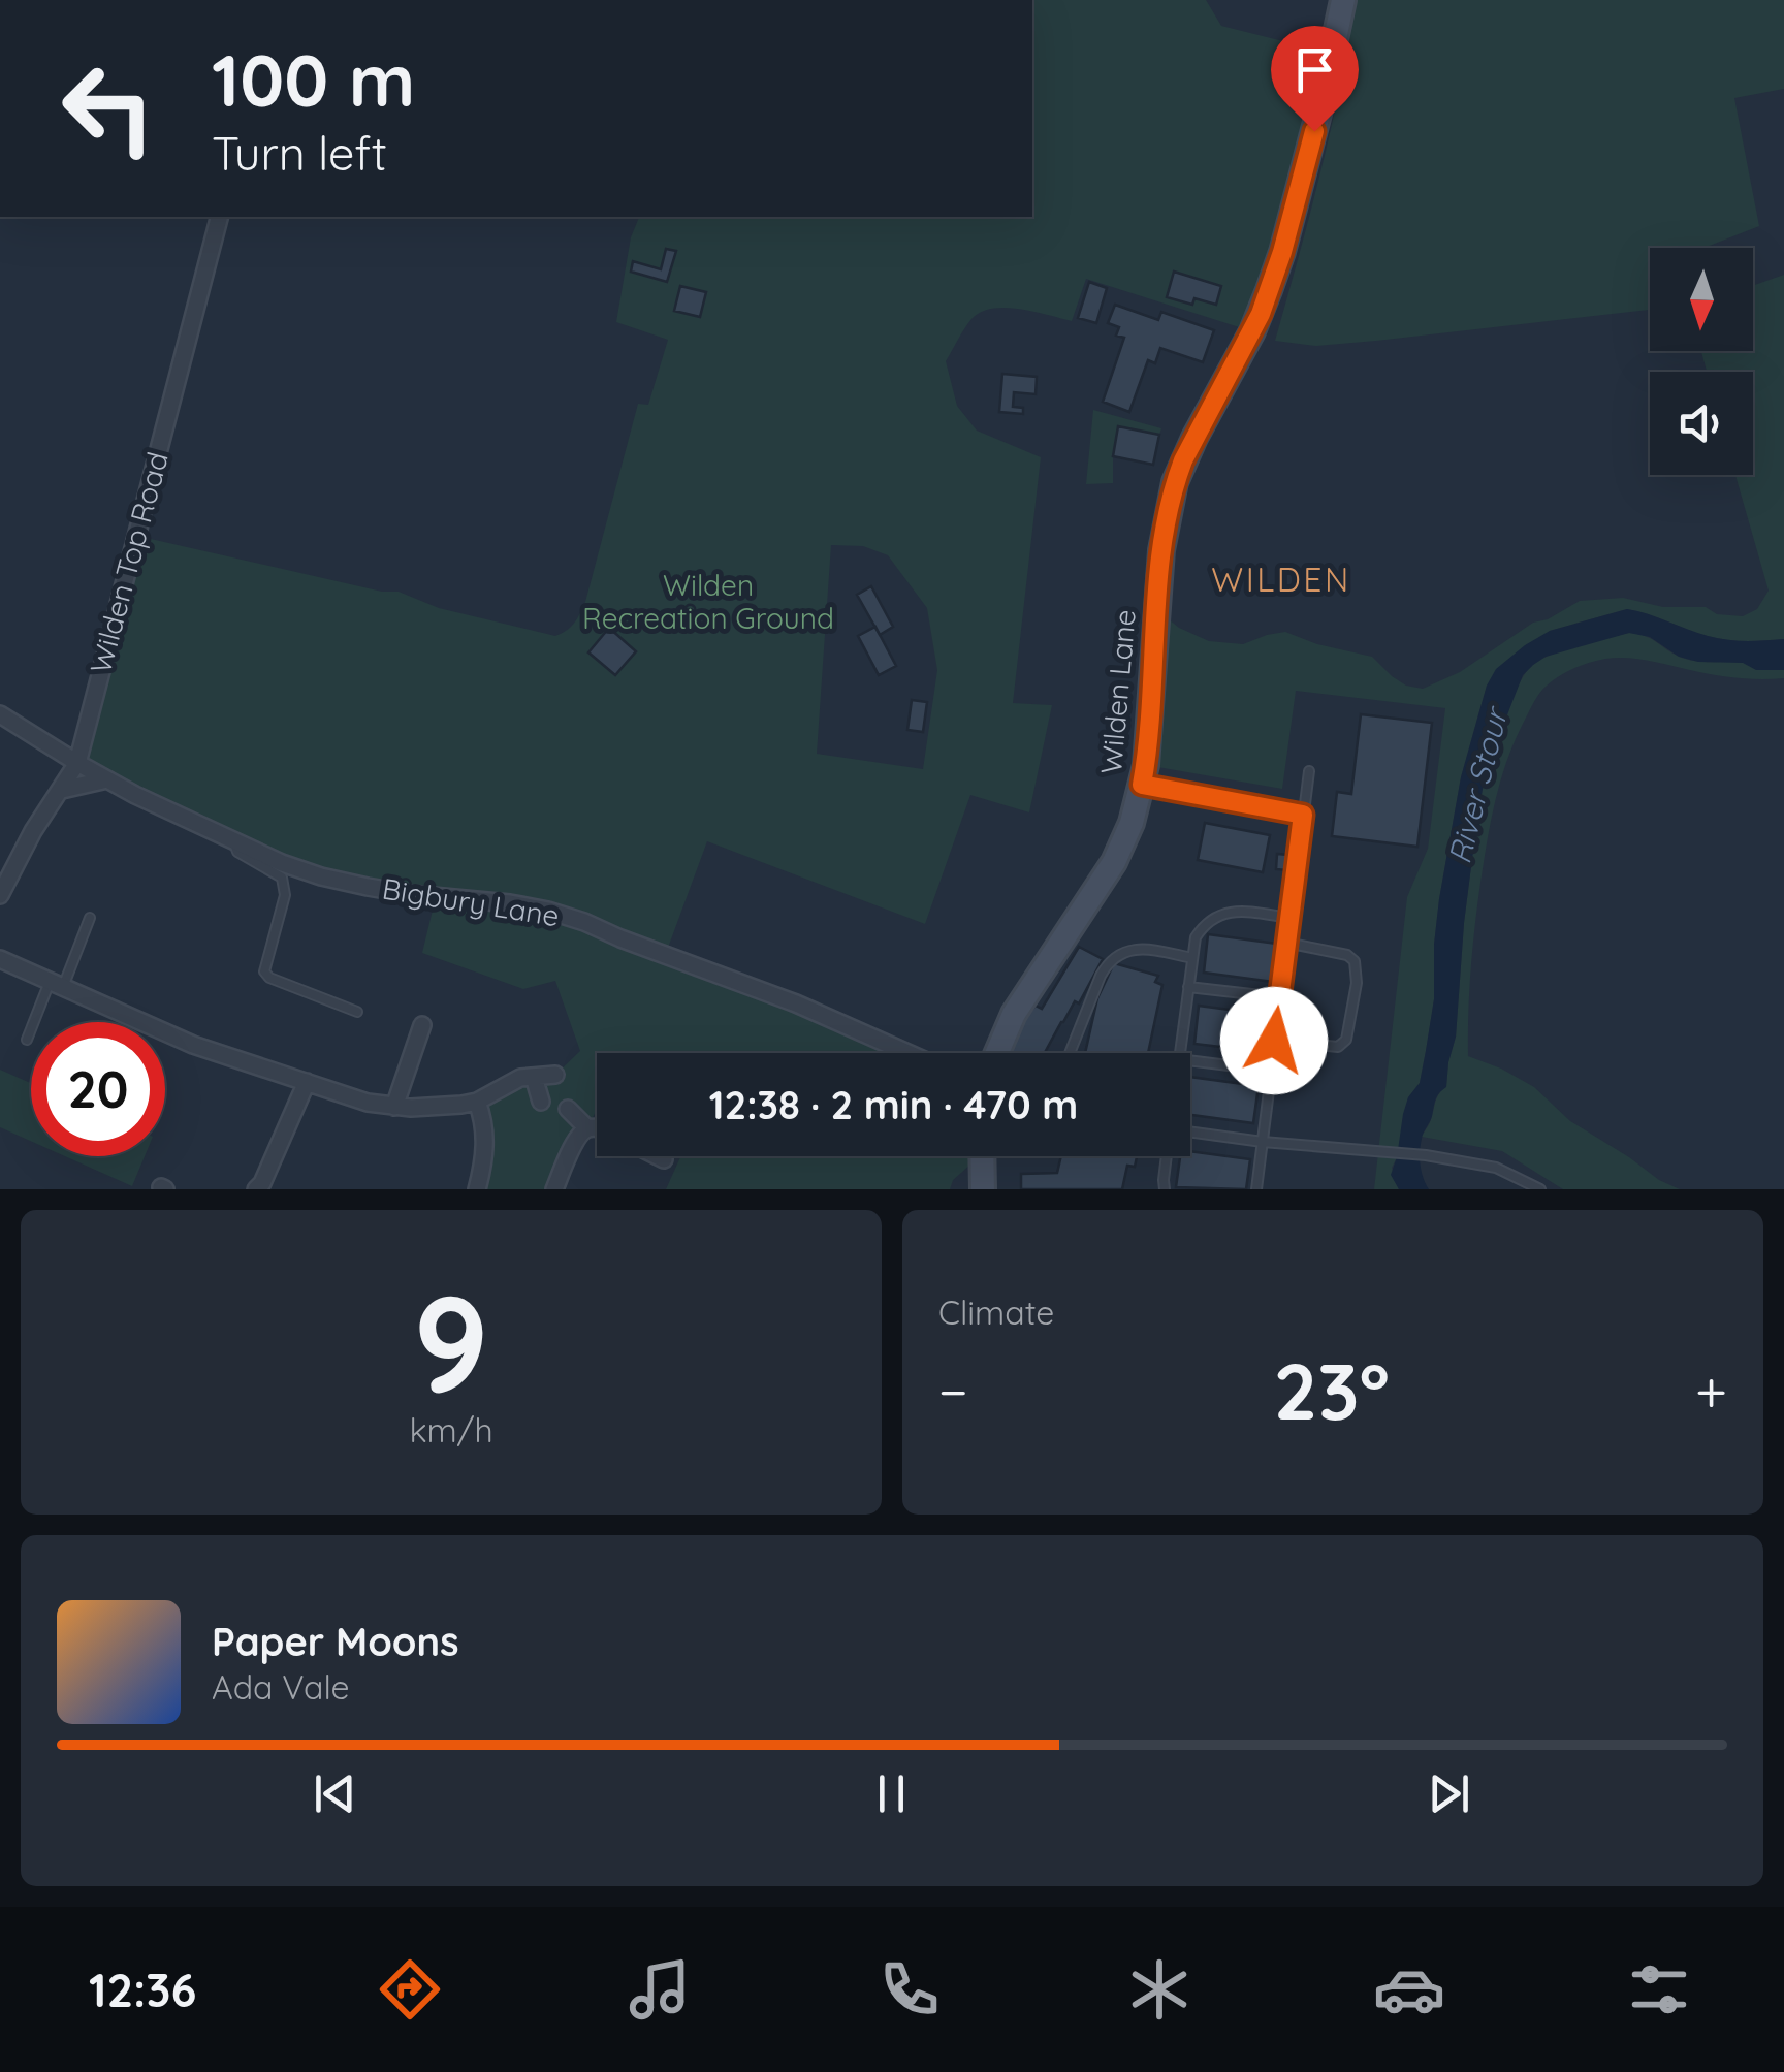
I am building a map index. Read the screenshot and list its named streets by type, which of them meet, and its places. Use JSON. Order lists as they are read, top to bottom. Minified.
{"streets":{"street":["Wilden Top Road","Wilden Lane","Bigbury Lane"]},"crossings":[["Wilden Top Road","Bigbury Lane"]],"districts":["WILDEN"],"water":["River Stour"],"parks":["Wilden Recreation Ground"],"north":"bottom","page":{"turn":["100 m","Turn left"],"limit":"20","trip":"12:38 · 2 min · 470 m","tile":[["9","km/h"],"Climate"],"heat":["−","23°","+"],"song":["Paper Moons","Ada Vale"],"tabs":"12:36"}}
